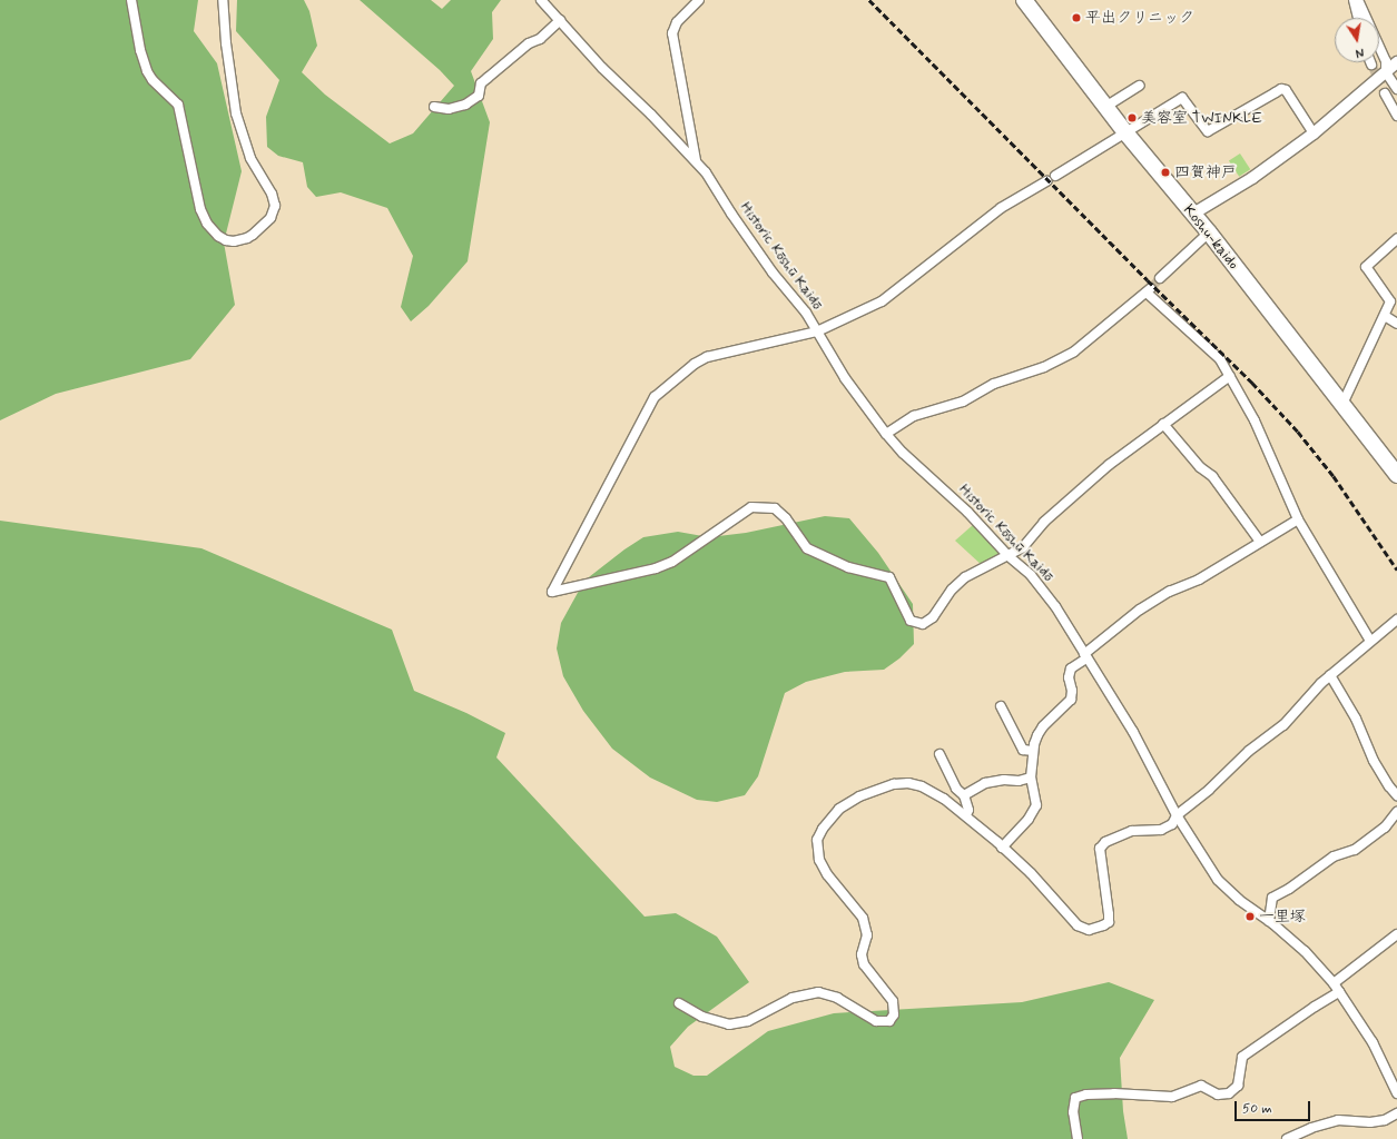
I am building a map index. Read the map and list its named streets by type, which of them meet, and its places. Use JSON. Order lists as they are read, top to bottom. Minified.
{"streets":{"highway":["Koshu-kaido"],"street":["Historic Kōshū Kaidō"]},"places":["平出クリニック","美容室 TWINKLE","四賀神戸","一里塚"],"scale_bar":"50 m","north":"bottom"}
